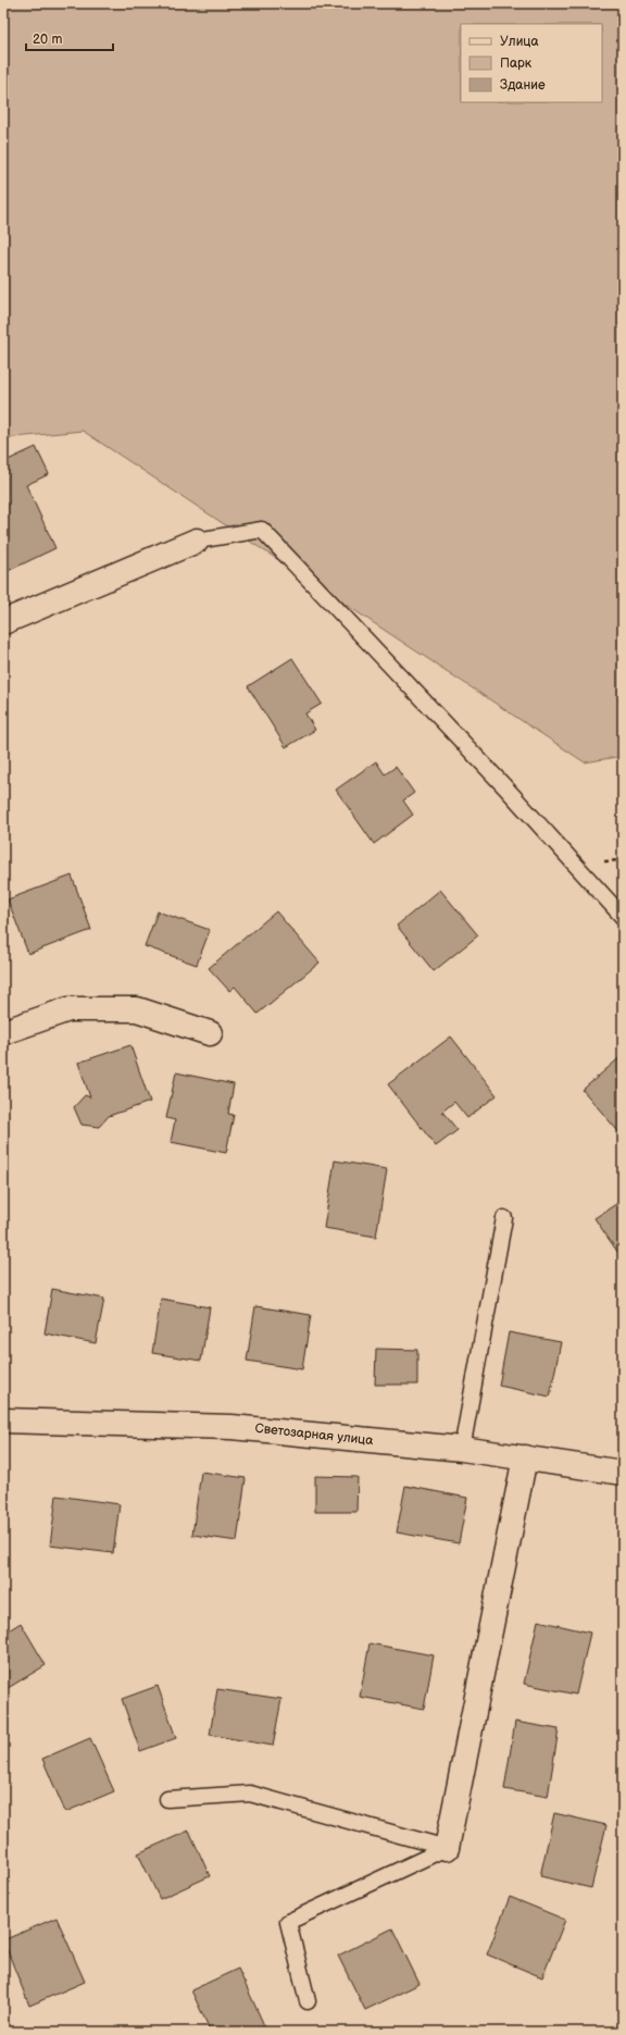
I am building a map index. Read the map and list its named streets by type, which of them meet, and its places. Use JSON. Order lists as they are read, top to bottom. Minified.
{"streets":{"street":["Светозарная улица"]},"legend":["Улица","Парк","Здание"],"scale_bar":"20 m"}
